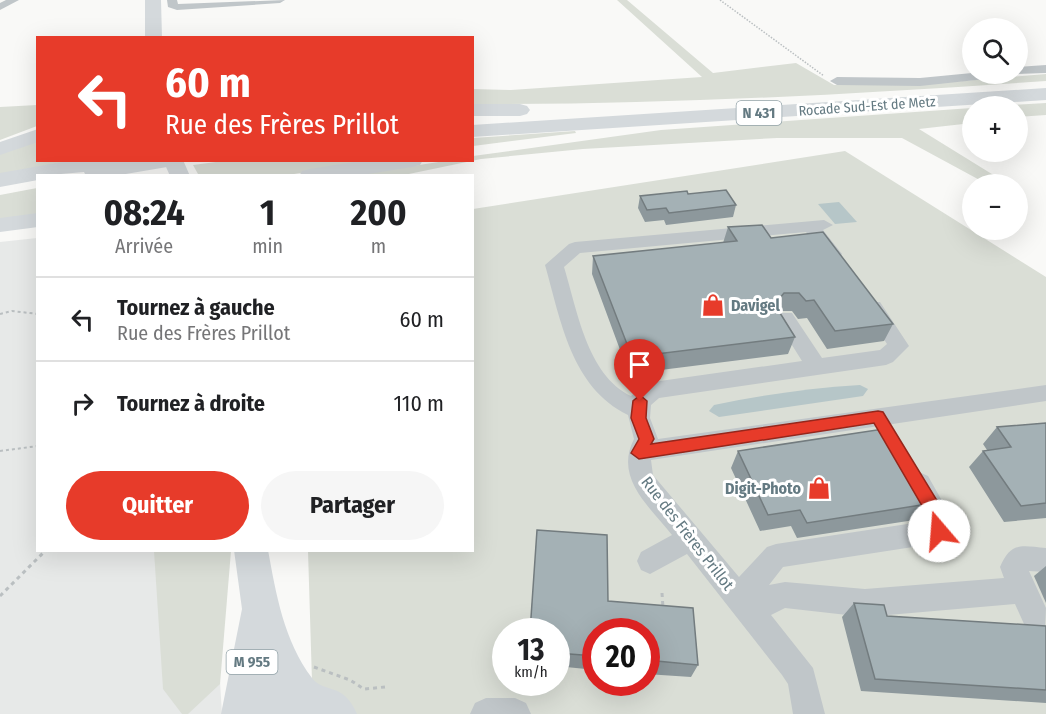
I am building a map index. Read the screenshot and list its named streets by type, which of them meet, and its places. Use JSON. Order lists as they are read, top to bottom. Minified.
{"streets":{"highway":["Rocade Sud-Est de Metz","N 431"],"main road":["M 955"],"street":["Rue des Frères Prillot"]},"places":{"shop":["Davigel","Digit-Photo"]},"page":{"map_buttons":["+","−"],"turn":["60 m","Rue des Frères Prillot"],"eta":["08:24","Arrivée","1","min","200","m"],"list":[{"name":"Tournez à gauche","note":"Rue des Frères Prillot","value":"60 m"},{"name":"Tournez à droite","value":"110 m"}],"buttons":["Quitter","Partager"],"speed":"13 km/h","limit":"20"}}
